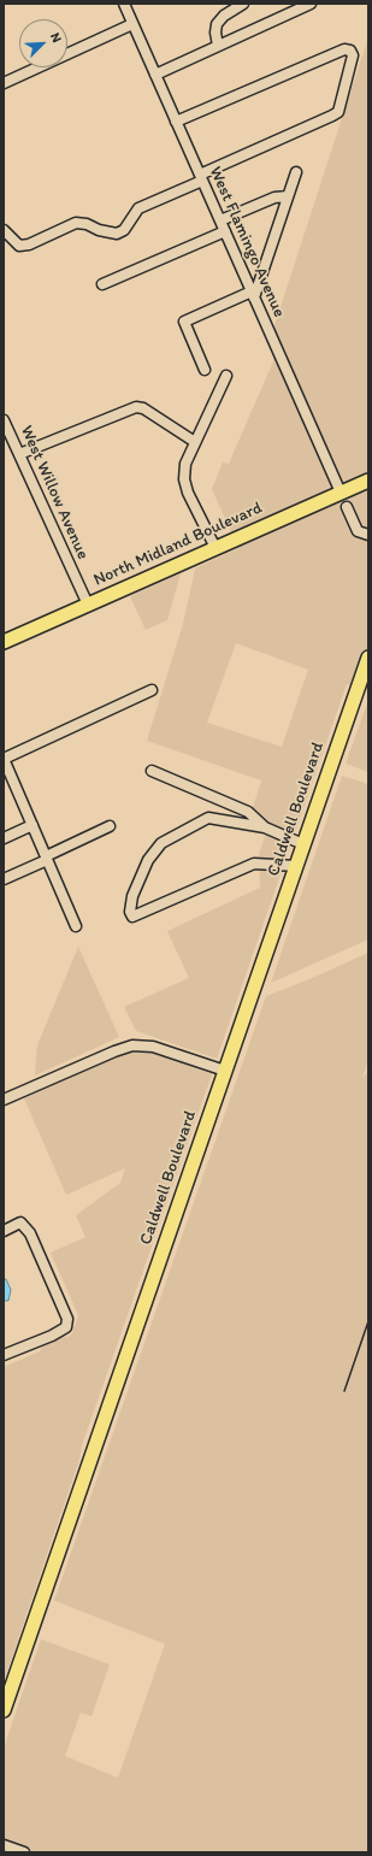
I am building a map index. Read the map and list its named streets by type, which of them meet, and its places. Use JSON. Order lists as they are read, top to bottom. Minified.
{"streets":{"main road":["North Midland Boulevard","Caldwell Boulevard"],"street":["West Flamingo Avenue","West Willow Avenue"]},"crossings":[["West Flamingo Avenue","North Midland Boulevard"],["West Willow Avenue","North Midland Boulevard"]],"north":"top right"}
